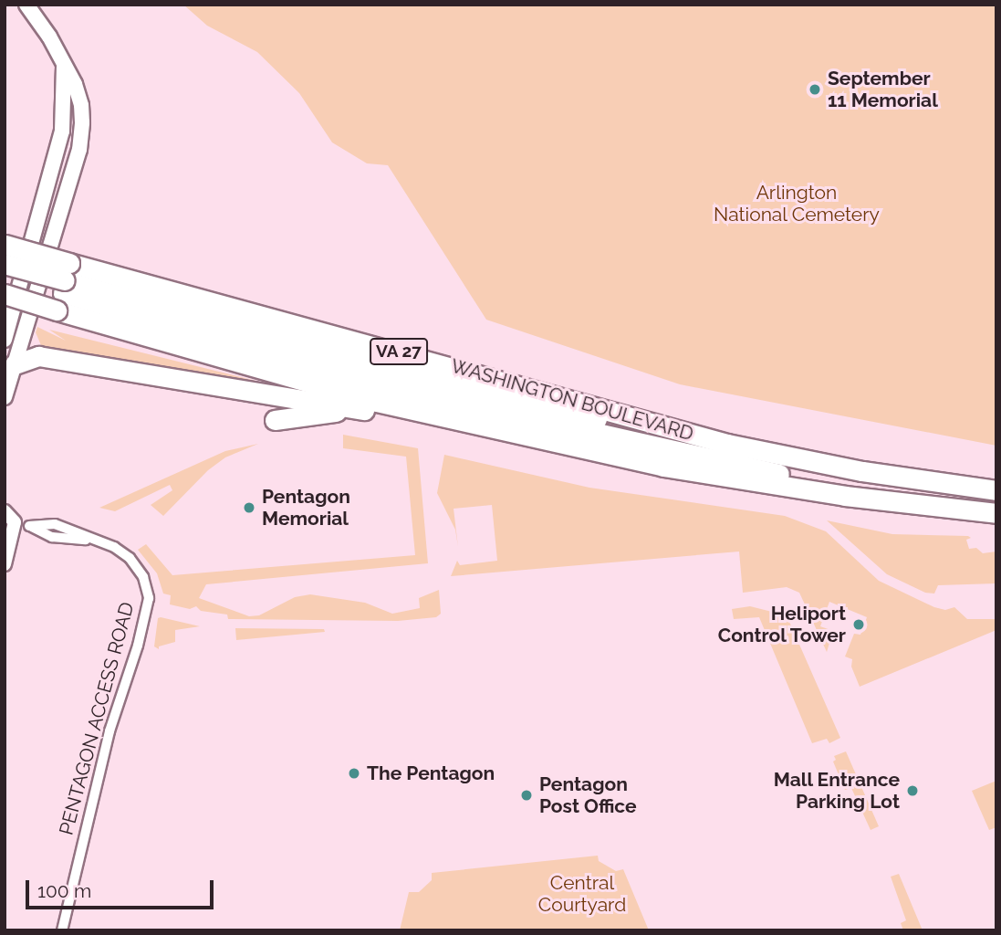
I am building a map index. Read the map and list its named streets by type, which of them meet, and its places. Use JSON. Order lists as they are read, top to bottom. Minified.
{"streets":{"highway":["VA 27","WASHINGTON BOULEVARD"],"street":["PENTAGON ACCESS ROAD"]},"parks":["Arlington National Cemetery","Central Courtyard"],"places":["September 11 Memorial","Pentagon Memorial","Heliport Control Tower","The Pentagon","Mall Entrance Parking Lot","Pentagon Post Office"],"scale_bar":"100 m"}
